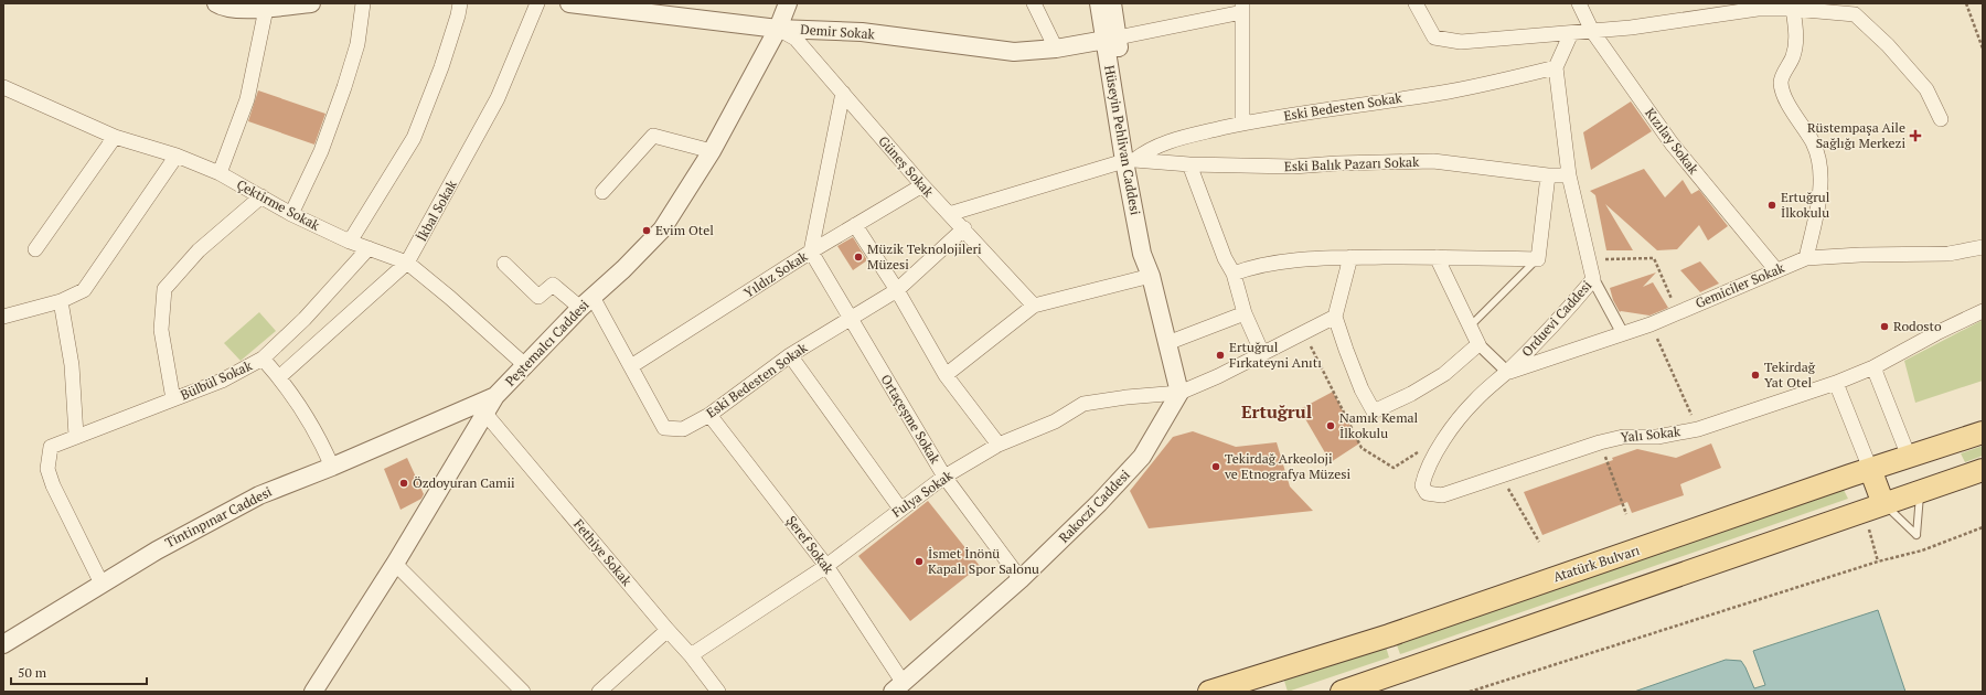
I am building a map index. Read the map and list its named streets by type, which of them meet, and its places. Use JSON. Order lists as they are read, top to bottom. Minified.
{"streets":{"main road":["Atatürk Bulvarı"],"street":["Demir Sokak","Eski Bedesten Sokak","Hüseyin Pehlivan Caddesi","Kızılay Sokak","Eski Balık Pazarı Sokak","Güneş Sokak","Çektirme Sokak","İkbal Sokak","Yıldız Sokak","Gemiciler Sokak","Orduevi Caddesi","Peştemalcı Caddesi","Bülbül Sokak","Ortaçeşme Sokak","Yalı Sokak","Fulya Sokak","Rakoczi Caddesi","Tintinpınar Caddesi","Şeref Sokak","Fethiye Sokak"]},"crossings":[["Demir Sokak","Hüseyin Pehlivan Caddesi"],["Demir Sokak","Güneş Sokak"],["Demir Sokak","Peştemalcı Caddesi"],["Eski Bedesten Sokak","Hüseyin Pehlivan Caddesi"],["Eski Bedesten Sokak","Eski Balık Pazarı Sokak"],["Eski Bedesten Sokak","Güneş Sokak"],["Eski Bedesten Sokak","Yıldız Sokak"],["Eski Bedesten Sokak","Orduevi Caddesi"],["Eski Bedesten Sokak","Peştemalcı Caddesi"],["Eski Bedesten Sokak","Ortaçeşme Sokak"],["Eski Bedesten Sokak","Şeref Sokak"],["Hüseyin Pehlivan Caddesi","Eski Balık Pazarı Sokak"],["Hüseyin Pehlivan Caddesi","Fulya Sokak"],["Hüseyin Pehlivan Caddesi","Rakoczi Caddesi"],["Kızılay Sokak","Gemiciler Sokak"],["Eski Balık Pazarı Sokak","Orduevi Caddesi"],["Güneş Sokak","Yıldız Sokak"],["Güneş Sokak","Peştemalcı Caddesi"],["Çektirme Sokak","İkbal Sokak"],["Çektirme Sokak","Peştemalcı Caddesi"],["Çektirme Sokak","Bülbül Sokak"],["Yıldız Sokak","Ortaçeşme Sokak"],["Gemiciler Sokak","Orduevi Caddesi"],["Orduevi Caddesi","Yalı Sokak"],["Peştemalcı Caddesi","Tintinpınar Caddesi"],["Peştemalcı Caddesi","Fethiye Sokak"],["Bülbül Sokak","Tintinpınar Caddesi"],["Ortaçeşme Sokak","Fulya Sokak"],["Ortaçeşme Sokak","Rakoczi Caddesi"],["Fulya Sokak","Rakoczi Caddesi"],["Fulya Sokak","Şeref Sokak"],["Fulya Sokak","Fethiye Sokak"],["Rakoczi Caddesi","Şeref Sokak"]],"districts":["Ertuğrul"],"places":{"health":["Rüstempaşa Aile Sağlığı Merkezi"],"other":["Ertuğrul İlkokulu","Evim Otel","Müzik Teknolojileri Müzesi","Rodosto","Ertuğrul Fırkateyni Anıtı","Tekirdağ Yat Otel","Namık Kemal İlkokulu","Tekirdağ Arkeoloji ve Etnografya Müzesi","Özdoyuran Camii","İsmet İnönü Kapalı Spor Salonu"]},"scale_bar":"50 m"}
